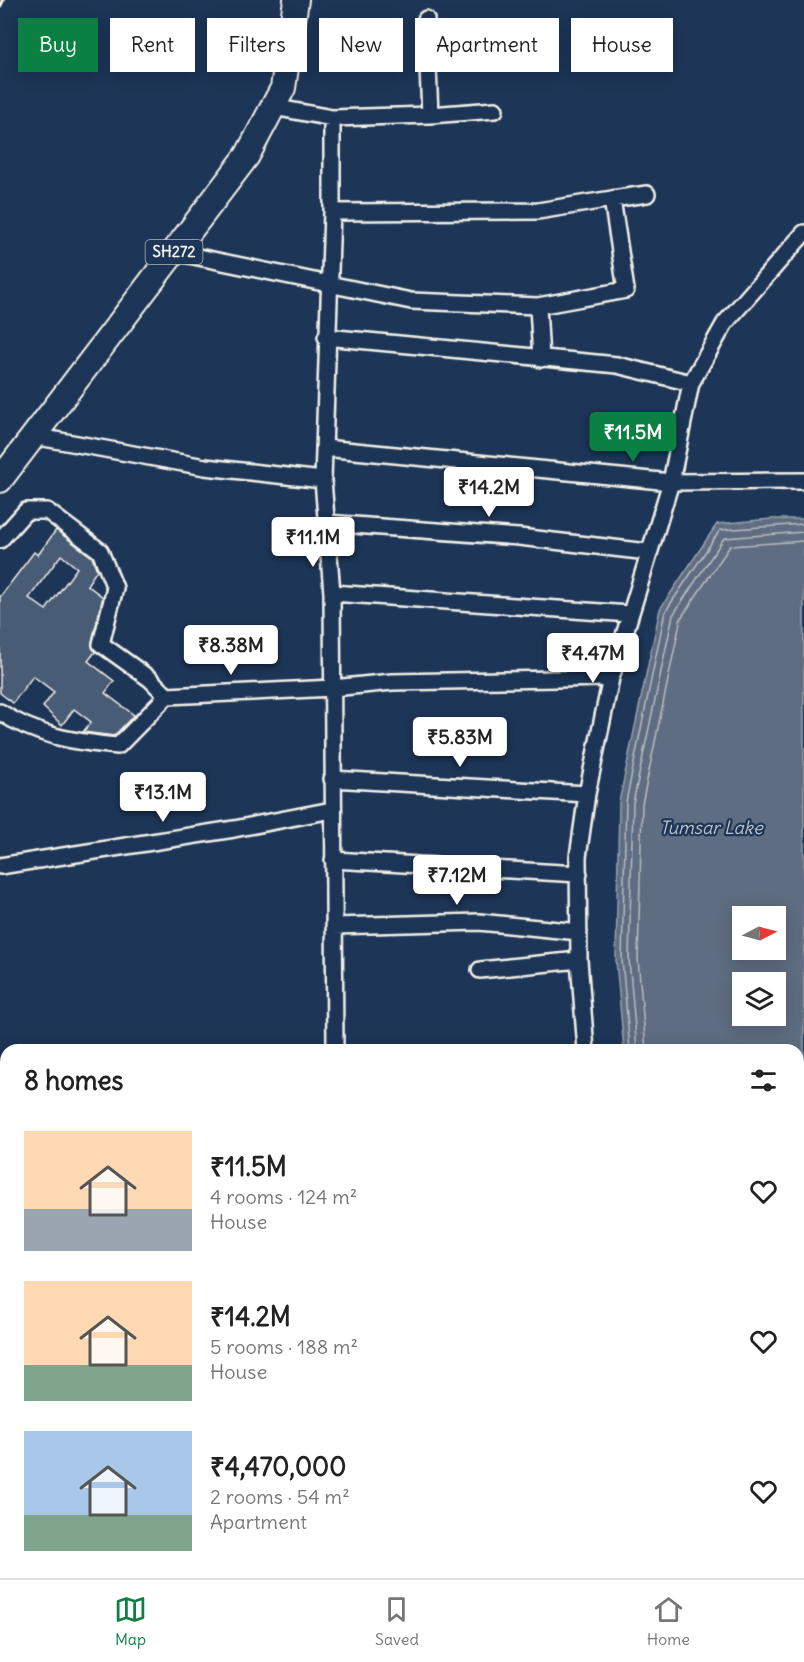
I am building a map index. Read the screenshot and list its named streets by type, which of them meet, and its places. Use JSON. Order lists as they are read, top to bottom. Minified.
{"streets":{"main road":["SH272"]},"water":["Tumsar Lake"],"north":"right","page":{"chip":["Buy","Rent","Filters","New","Apartment","House"],"price":["₹11.5M","₹14.2M","₹11.1M","₹8.38M","₹4.47M","₹5.83M","₹13.1M","₹7.12M"],"heading":"8 homes","list":[{"name":"₹11.5M","note":"4 rooms · 124 m² · House"},{"name":"₹14.2M","note":"5 rooms · 188 m² · House"},{"name":"₹4,470,000","note":"2 rooms · 54 m² · Apartment"}],"tabs":["Map","Saved","Home"]}}
